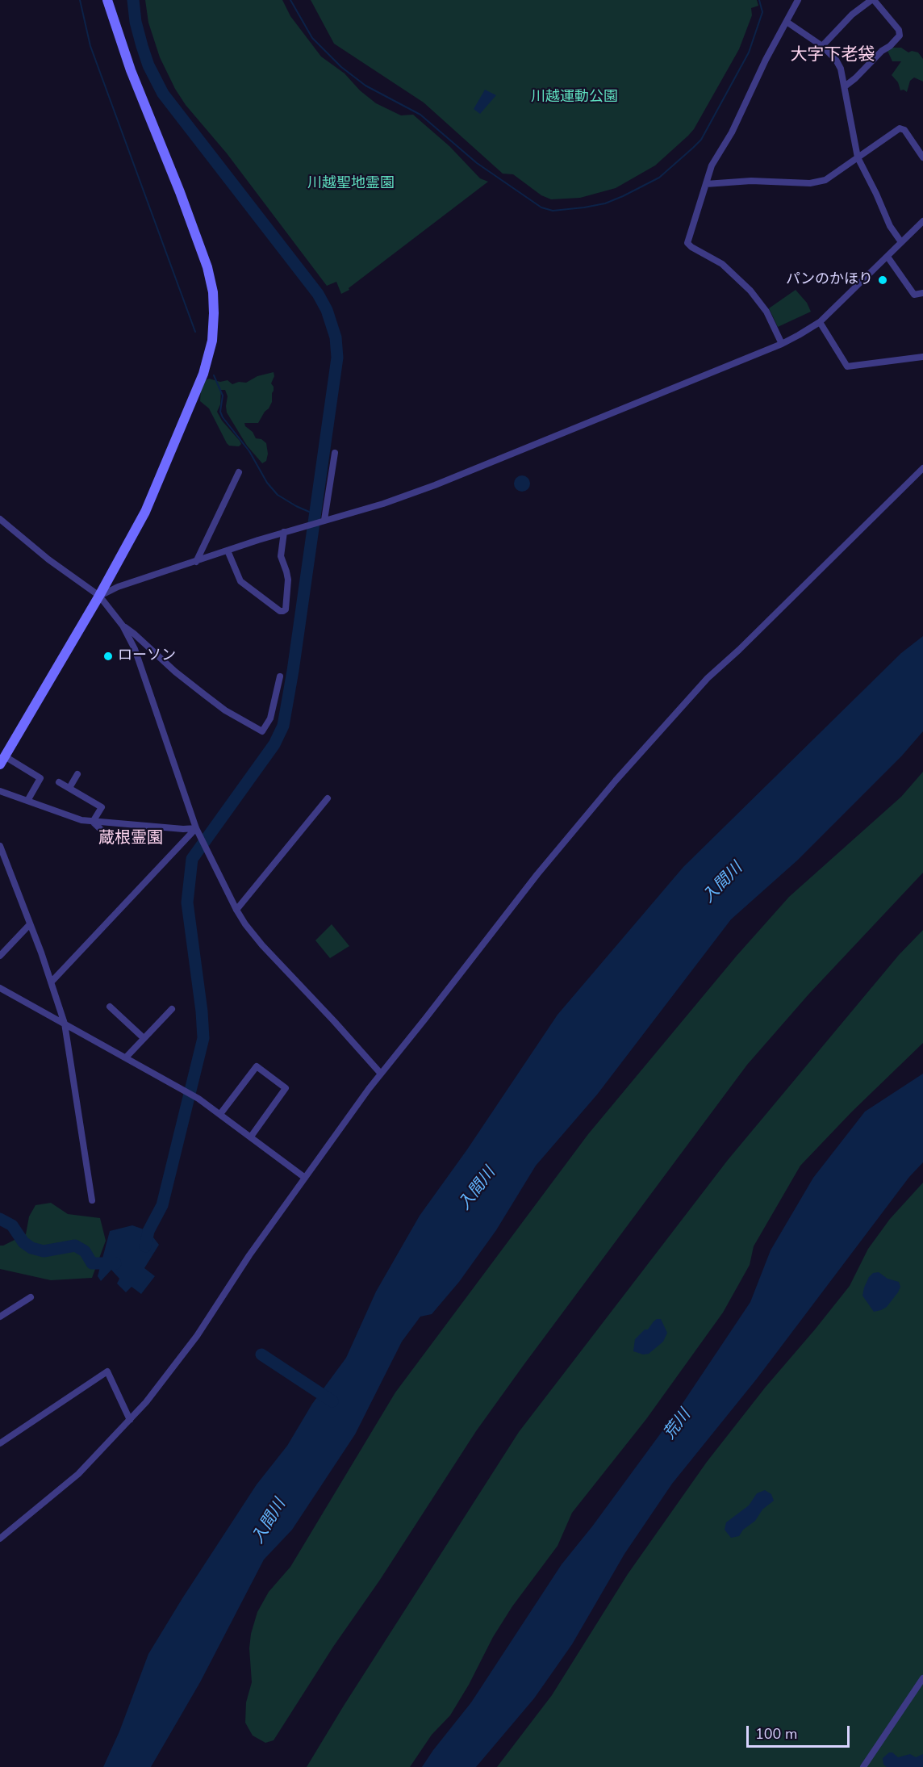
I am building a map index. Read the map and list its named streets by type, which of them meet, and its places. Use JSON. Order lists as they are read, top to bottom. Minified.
{"districts":["大字下老袋","蔵根霊園"],"water":["入間川","荒川"],"parks":["川越運動公園","川越聖地霊園"],"places":["パンのかほり","ローソン"],"scale_bar":"100 m"}
